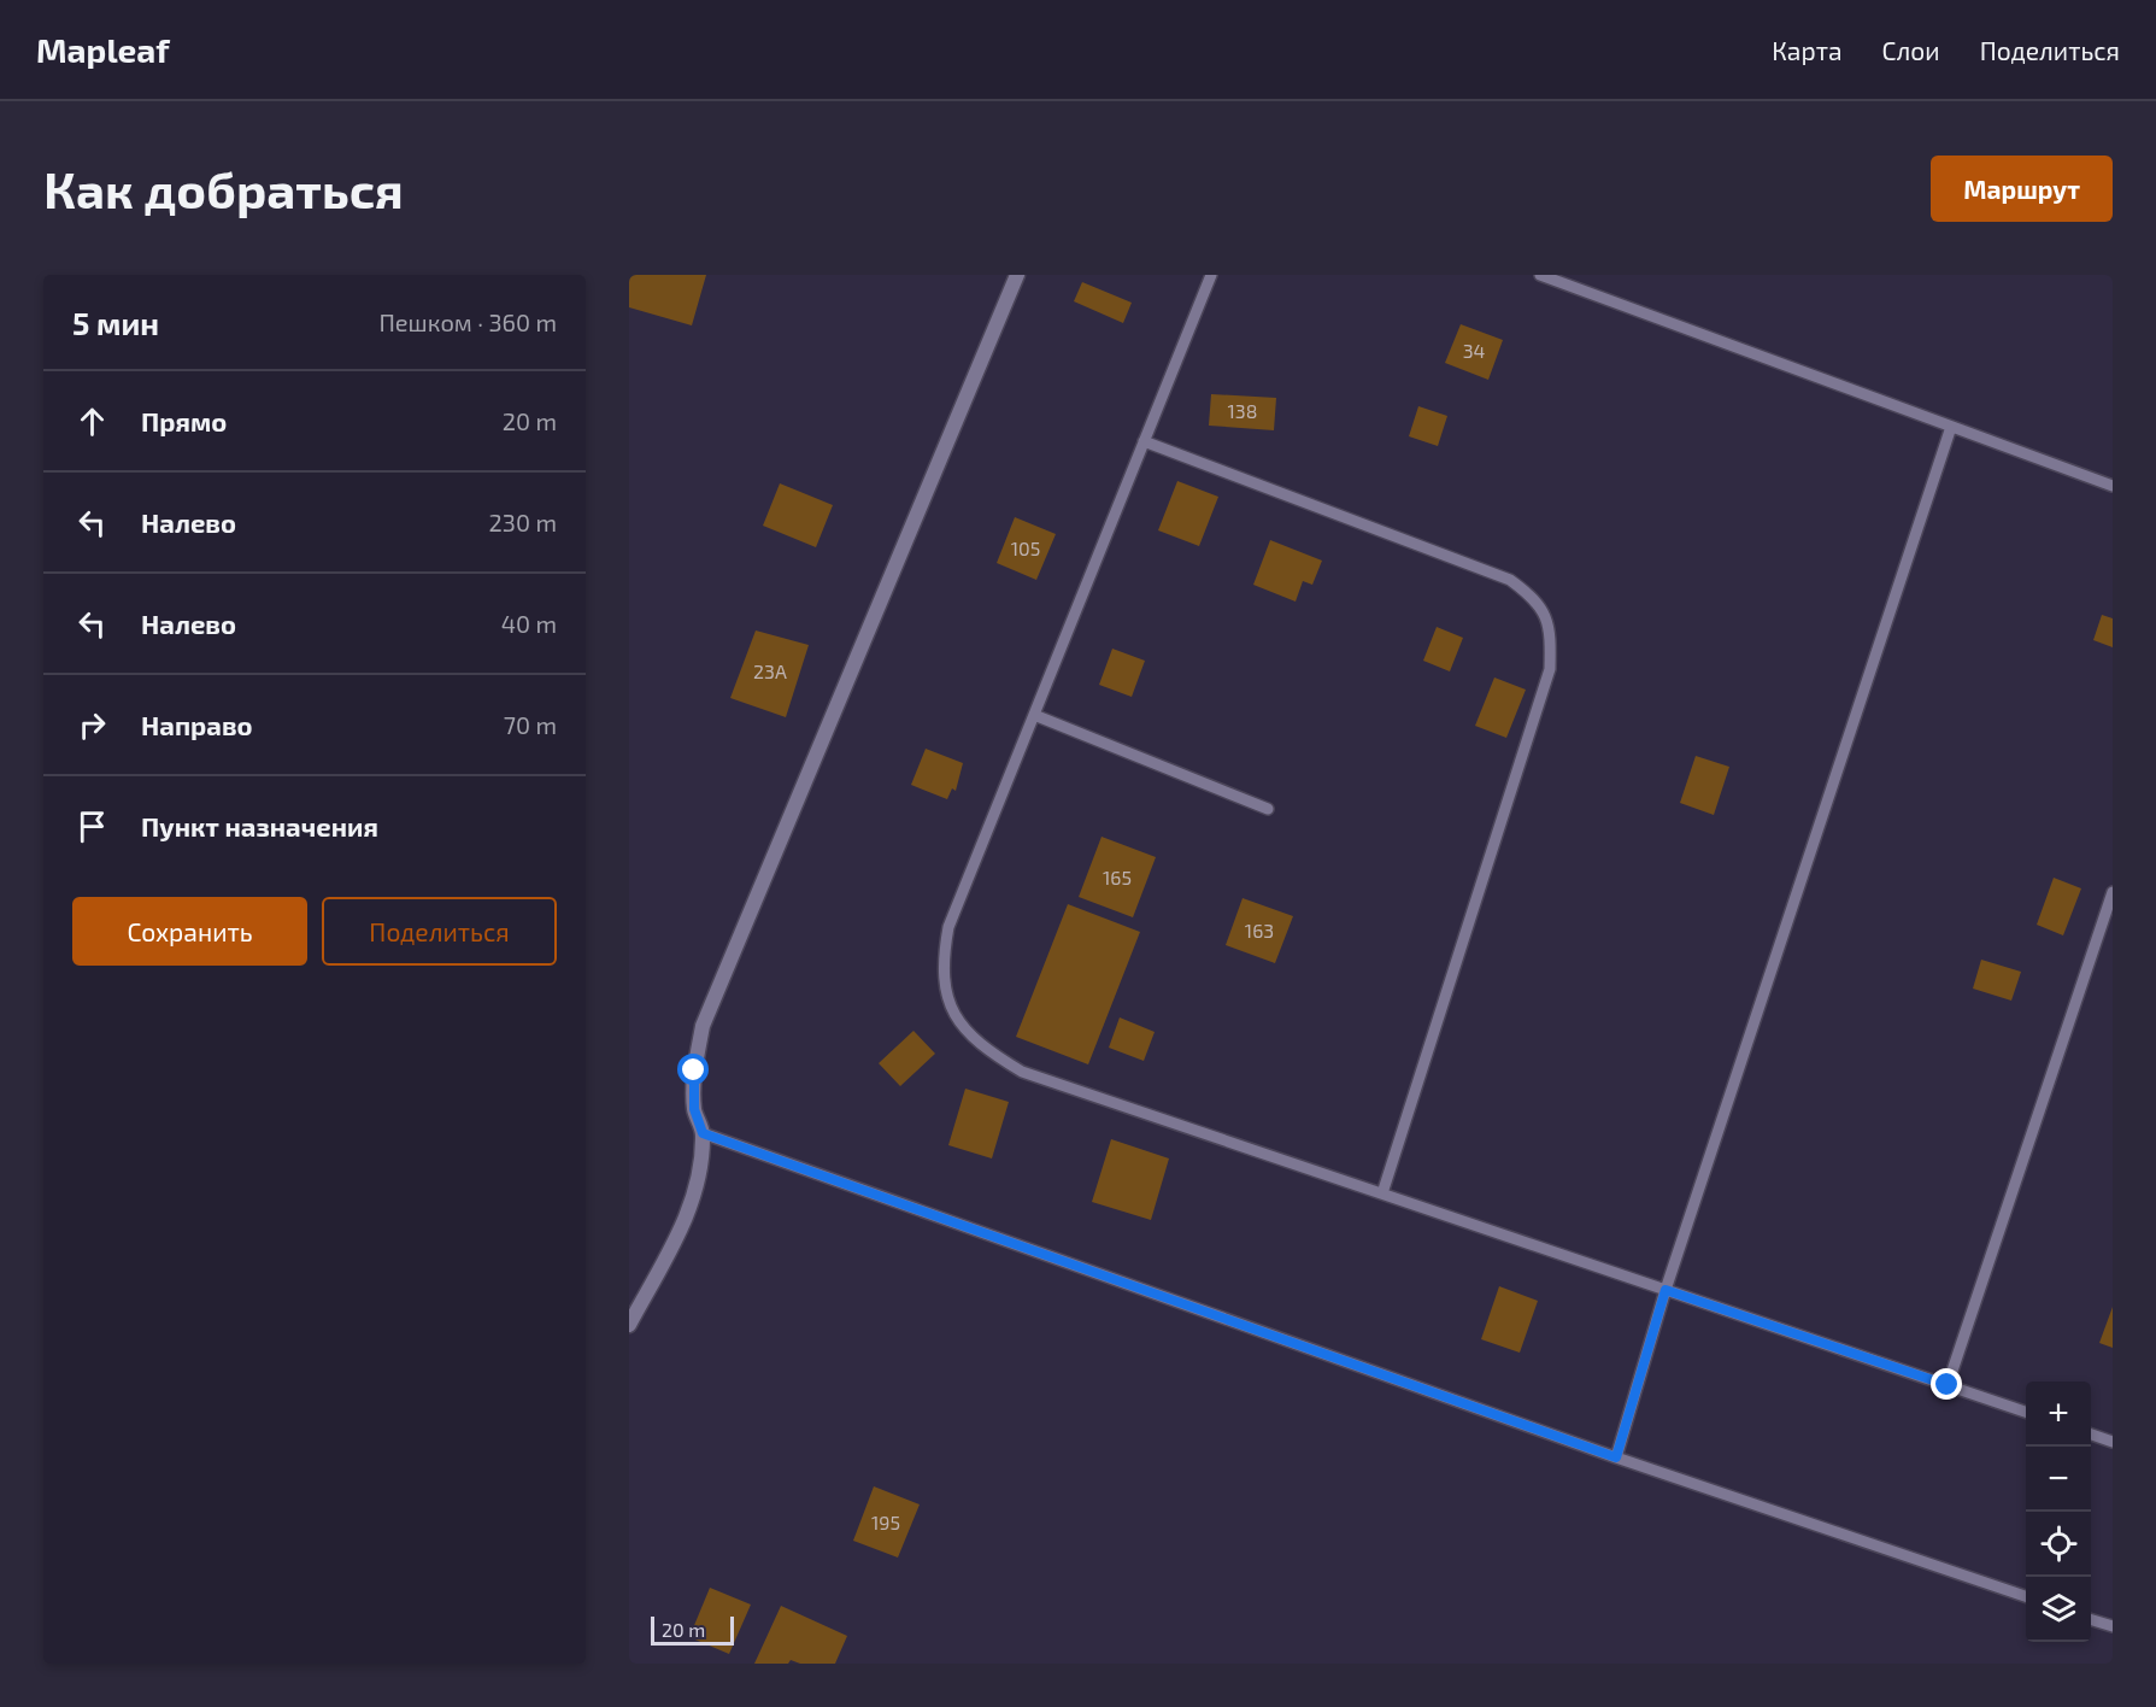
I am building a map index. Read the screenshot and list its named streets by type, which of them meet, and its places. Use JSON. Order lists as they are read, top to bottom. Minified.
{"house_numbers":["34","138","105","23А","165","163","195"],"scale_bar":"20 m","page":{"header":"Mapleaf","nav":["Карта","Слои","Поделиться"],"buttons":["Маршрут",["Сохранить","Поделиться"]],"title":"Как добраться","heading":["5 мин","Пешком · 360 m"],"list":[["Прямо","20 m"],["Налево","230 m"],["Налево","40 m"],["Направо","70 m"],"Пункт назначения"],"map_buttons":["+","−"],"scale":"20 m"}}
